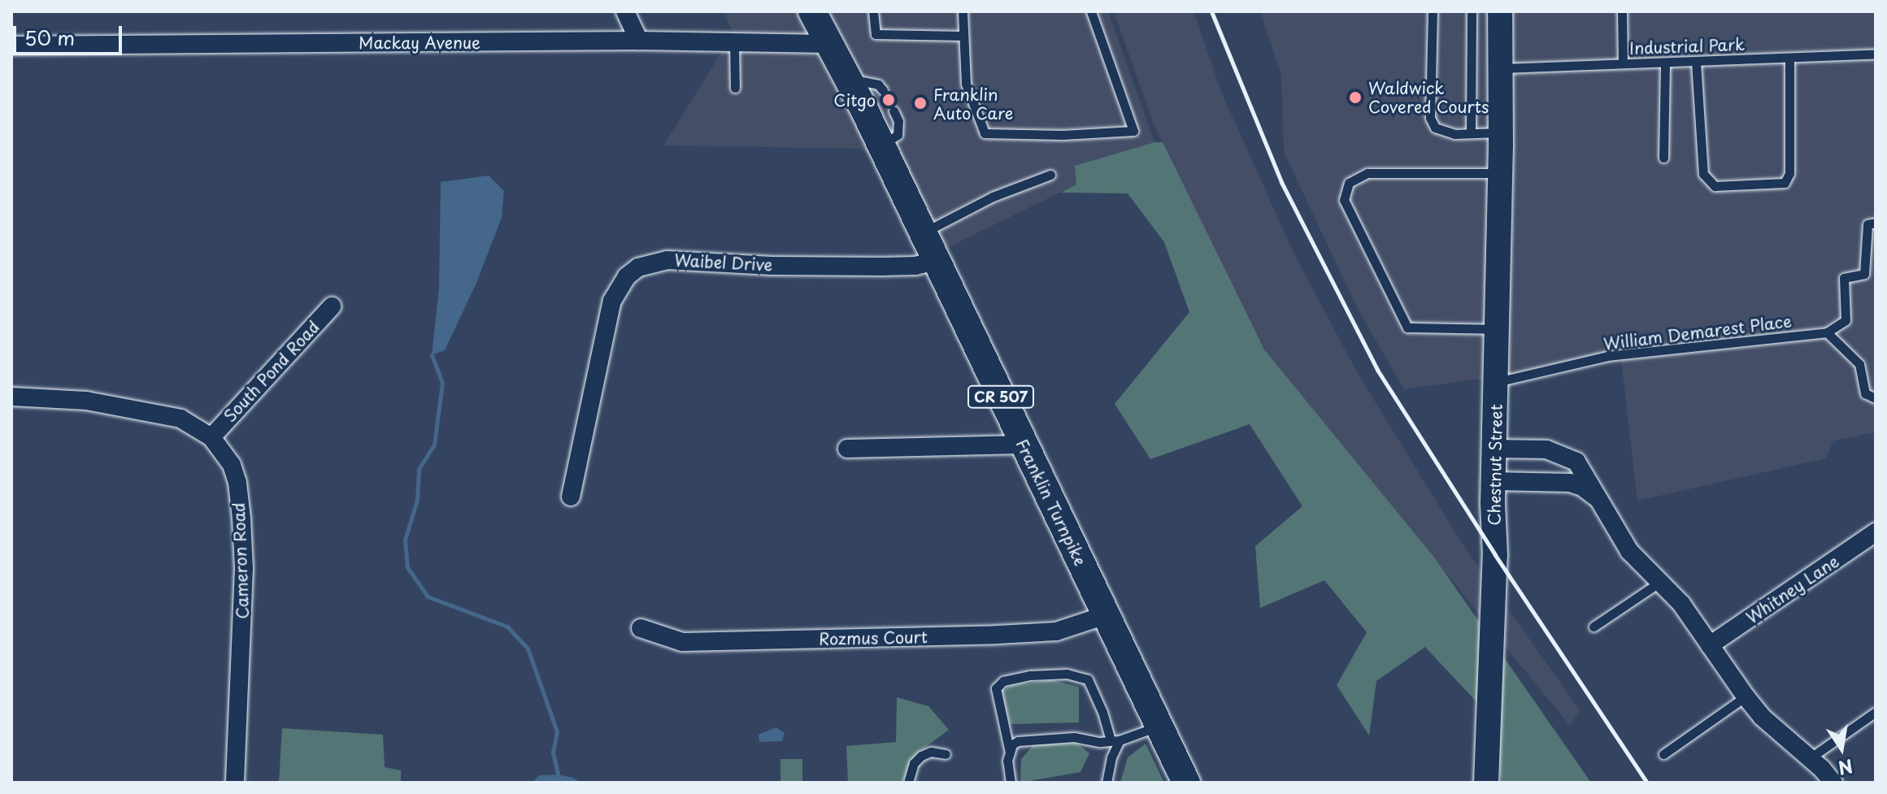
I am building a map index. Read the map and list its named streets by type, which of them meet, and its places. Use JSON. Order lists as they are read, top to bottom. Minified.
{"streets":{"main road":["CR 507","Franklin Turnpike"],"street":["Mackay Avenue","Waibel Drive","South Pond Road","Chestnut Street","Cameron Road","Whitney Lane","Rozmus Court"],"lane":["Industrial Park","William Demarest Place"]},"crossings":[["Mackay Avenue","Franklin Turnpike"],["Industrial Park","Chestnut Street"],["Waibel Drive","Franklin Turnpike"],["William Demarest Place","Chestnut Street"],["South Pond Road","Cameron Road"],["Franklin Turnpike","Rozmus Court"]],"places":["Waldwick Covered Courts","Citgo","Franklin Auto Care"],"scale_bar":"50 m","north":"bottom"}
